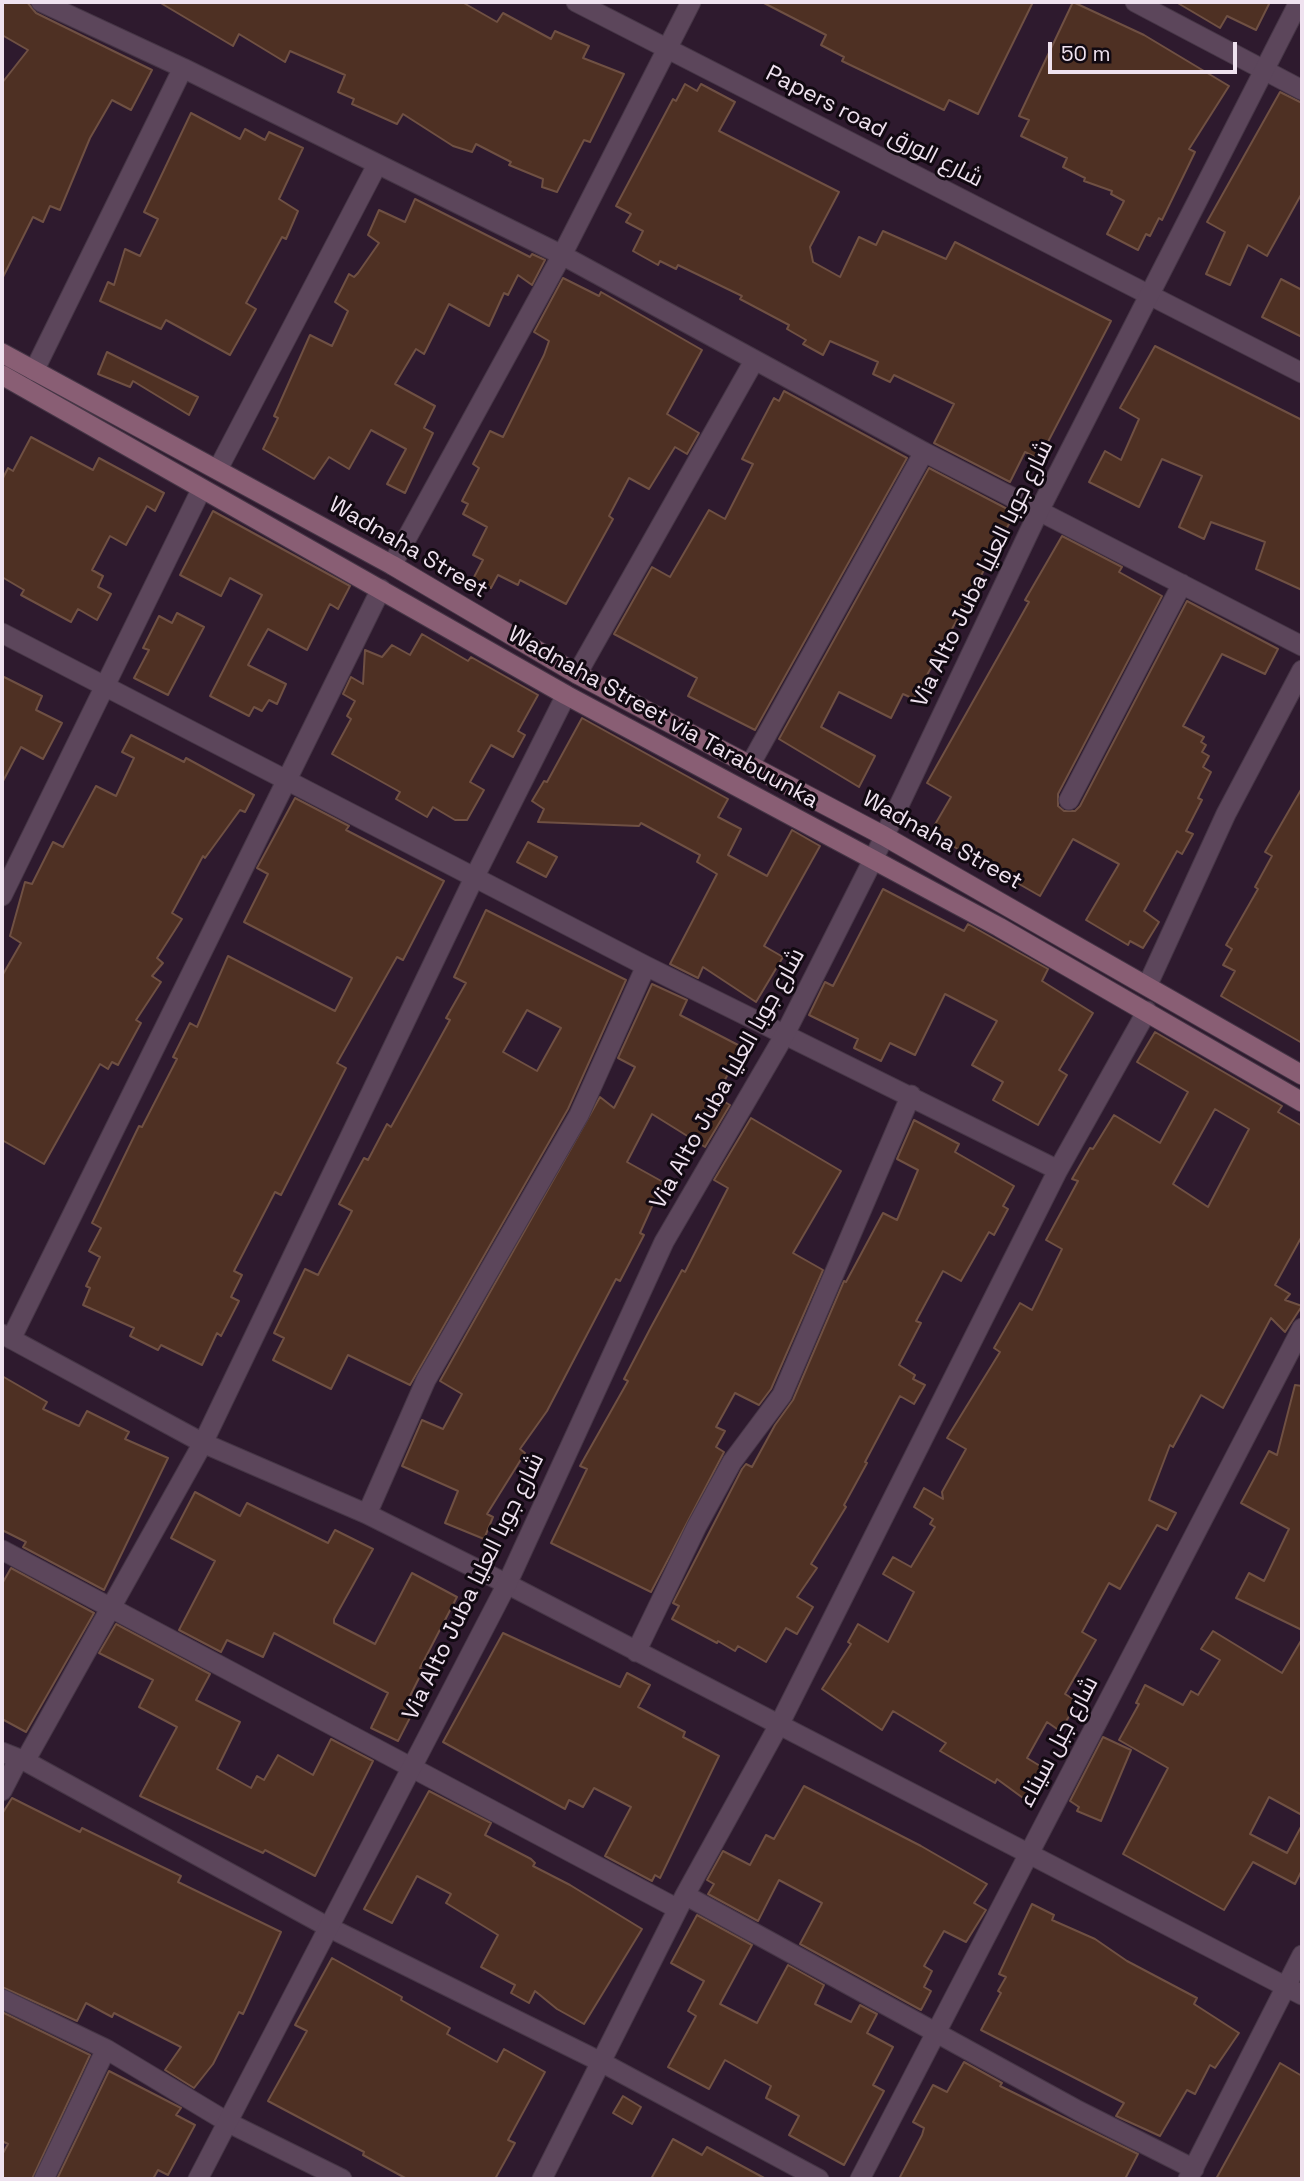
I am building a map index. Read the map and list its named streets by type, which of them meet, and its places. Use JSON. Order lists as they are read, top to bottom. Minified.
{"streets":{"main road":["Wadnaha Street","Wadnaha Street via Tarabuunka"],"street":["Papers road شارع الورق","Via Alto Juba شارع جوبا العليا","شارع جبل سيناء"]},"crossings":[["Papers road شارع الورق","Via Alto Juba شارع جوبا العليا"],["Wadnaha Street","Via Alto Juba شارع جوبا العليا"],["Via Alto Juba شارع جوبا العليا","Wadnaha Street via Tarabuunka"]],"scale_bar":"50 m"}
